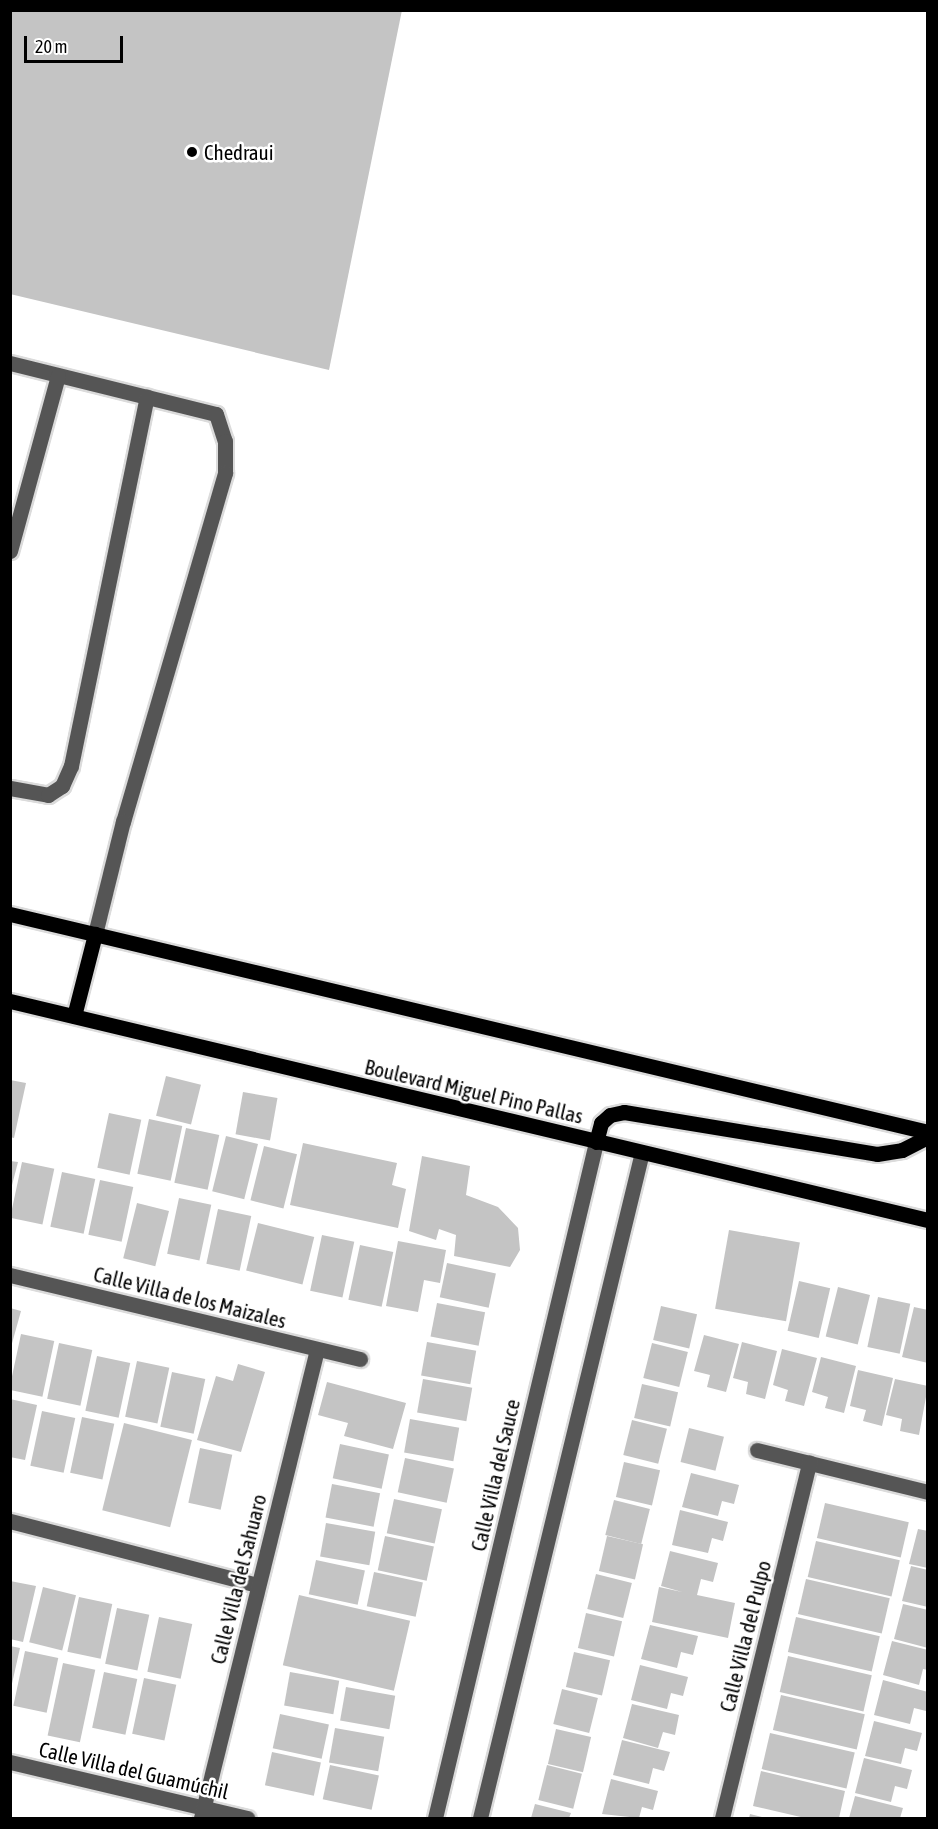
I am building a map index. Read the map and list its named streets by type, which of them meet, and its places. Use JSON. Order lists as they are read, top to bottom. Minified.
{"streets":{"main road":["Boulevard Miguel Pino Pallas"],"street":["Calle Villa de los Maizales","Calle Villa del Sauce","Calle Villa del Sahuaro","Calle Villa del Pulpo","Calle Villa del Guamúchil"]},"crossings":[["Boulevard Miguel Pino Pallas","Calle Villa del Sauce"],["Calle Villa de los Maizales","Calle Villa del Sahuaro"],["Calle Villa del Sahuaro","Calle Villa del Guamúchil"]],"places":["Chedraui"],"scale_bar":"20 m"}
